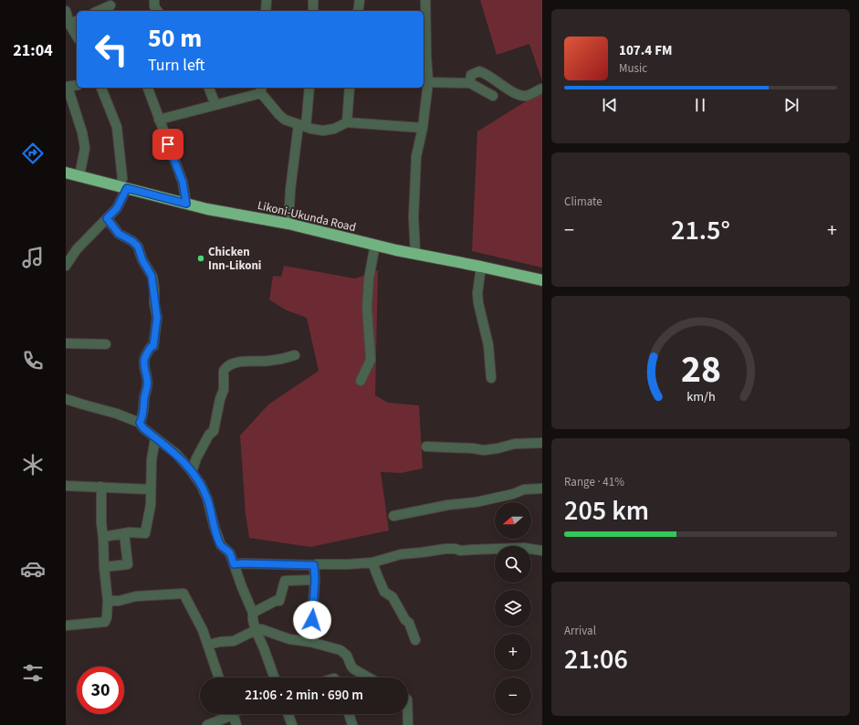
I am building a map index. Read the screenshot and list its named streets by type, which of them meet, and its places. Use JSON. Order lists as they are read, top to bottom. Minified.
{"streets":{"highway":["Likoni-Ukunda Road"]},"places":["Chicken Inn-Likoni"],"north":"left","page":{"tabs":"21:04","turn":["50 m","Turn left"],"song":["107.4 FM","Music"],"tile":["Climate",["Range · 41%","205 km"],["Arrival","21:06"]],"heat":["−","21.5°","+"],"map_buttons":["+","−"],"limit":"30","trip":"21:06 · 2 min · 690 m","gauge":["28","km/h"]}}
